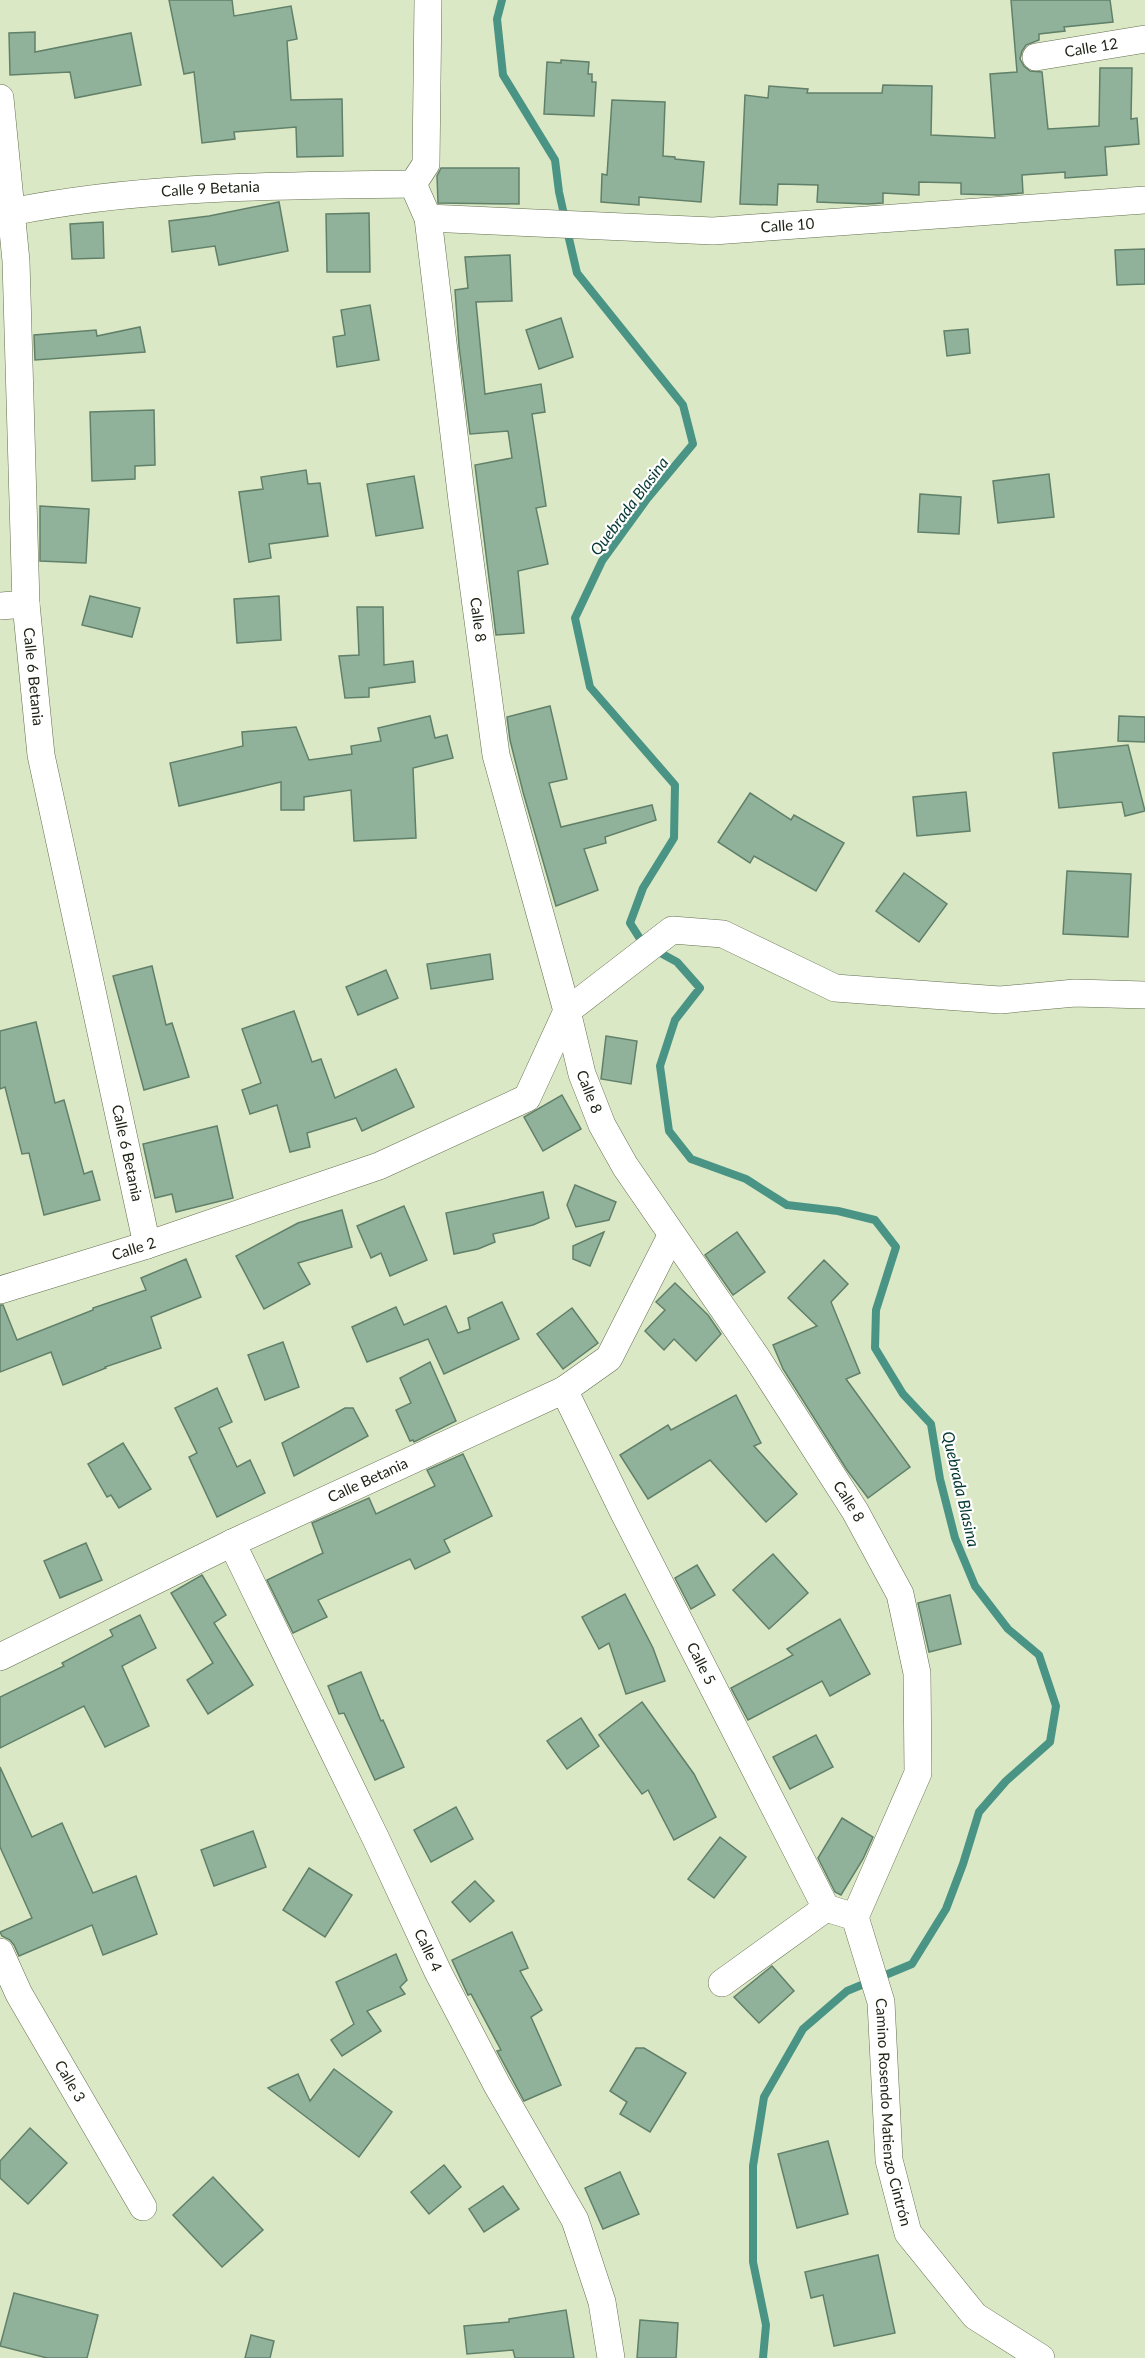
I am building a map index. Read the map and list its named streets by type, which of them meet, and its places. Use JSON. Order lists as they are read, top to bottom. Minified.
{"streets":{"street":["Calle 12","Calle 9 Betania","Calle 10","Calle 8","Calle 6 Betania","Calle 2","Calle Betania","Calle 5","Calle 4","Calle 3","Camino Rosendo Matienzo Cintrón"]},"crossings":[["Calle 9 Betania","Calle 8"],["Calle 9 Betania","Calle 6 Betania"],["Calle 10","Calle 8"],["Calle 8","Calle 2"],["Calle 8","Calle Betania"],["Calle 8","Camino Rosendo Matienzo Cintrón"],["Calle 6 Betania","Calle 2"],["Calle Betania","Calle 5"],["Calle Betania","Calle 4"]],"water":["Quebrada Blasina"]}
